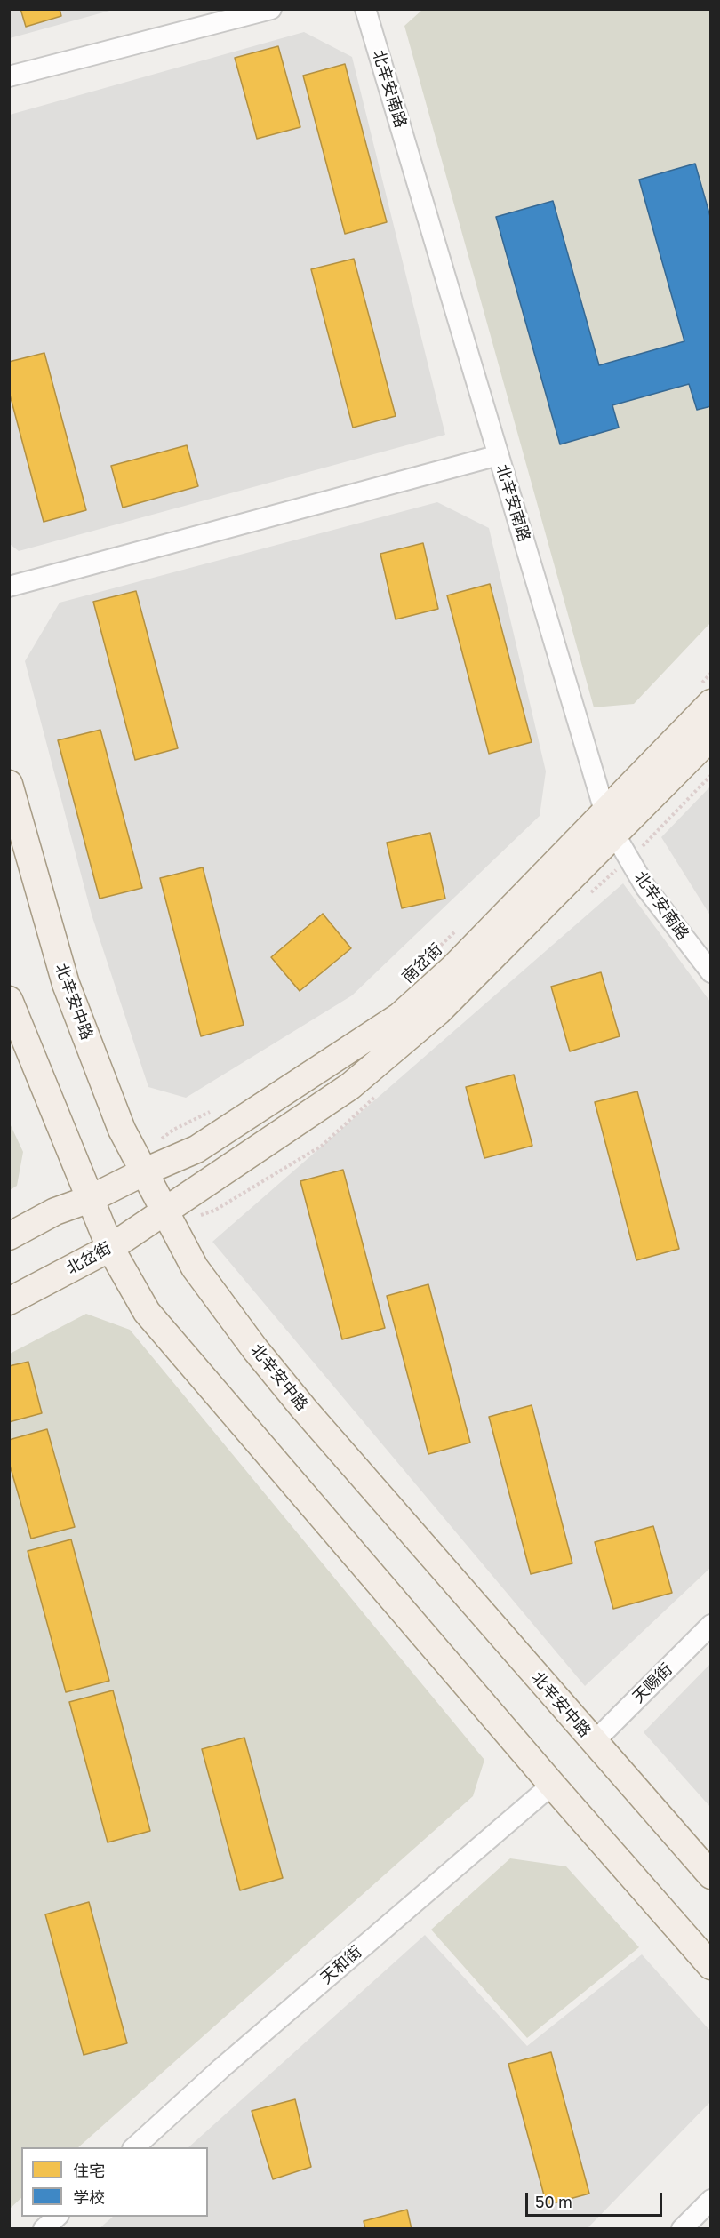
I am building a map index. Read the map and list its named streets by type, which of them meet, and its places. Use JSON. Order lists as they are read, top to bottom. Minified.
{"streets":{"main road":["南岔街","北辛安中路","北岔街"],"street":["北辛安南路","天赐街","天和街"]},"crossings":[["北辛安南路","南岔街"],["南岔街","北辛安中路"],["南岔街","北岔街"],["北辛安中路","北岔街"],["北辛安中路","天赐街"]],"legend":["住宅","学校"],"scale_bar":"50 m"}
